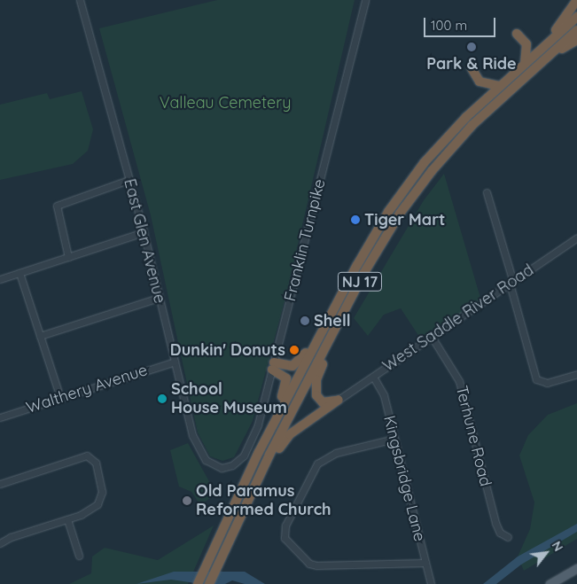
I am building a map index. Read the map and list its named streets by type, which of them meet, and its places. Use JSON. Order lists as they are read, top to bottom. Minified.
{"streets":{"highway":["NJ 17"],"street":["Franklin Turnpike","East Glen Avenue","West Saddle River Road","Walthery Avenue","Terhune Road","Kingsbridge Lane"]},"crossings":[["Franklin Turnpike","East Glen Avenue"],["East Glen Avenue","Walthery Avenue"],["West Saddle River Road","Terhune Road"],["West Saddle River Road","Kingsbridge Lane"]],"parks":["Valleau Cemetery"],"places":["Park & Ride","Tiger Mart","Shell","Dunkin' Donuts","School House Museum","Old Paramus Reformed Church"],"scale_bar":"100 m","north":"top right"}
